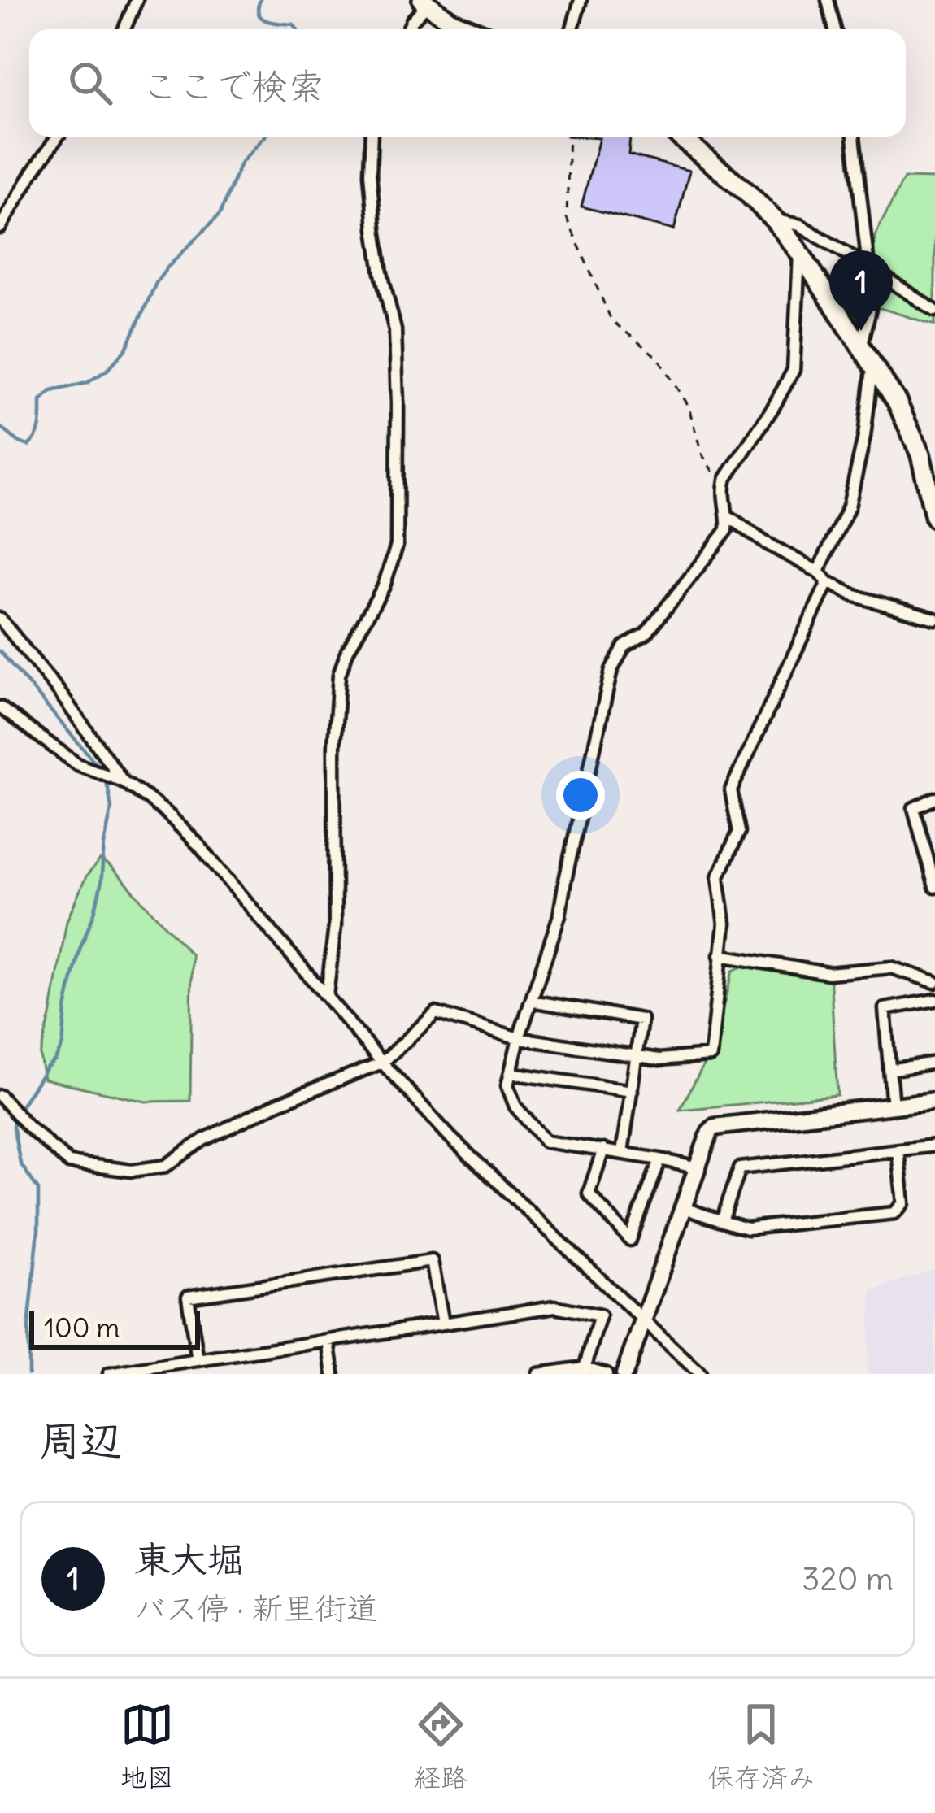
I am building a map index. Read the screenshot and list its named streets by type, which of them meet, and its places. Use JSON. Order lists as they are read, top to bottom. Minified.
{"scale_bar":"100 m","page":{"search":"ここで検索","pins":"1","scale":"100 m","heading":"周辺","list":[{"mark":"1","name":"東大堀","note":"バス停 · 新里街道","value":"320 m"}],"nav":["地図","経路","保存済み"]}}
